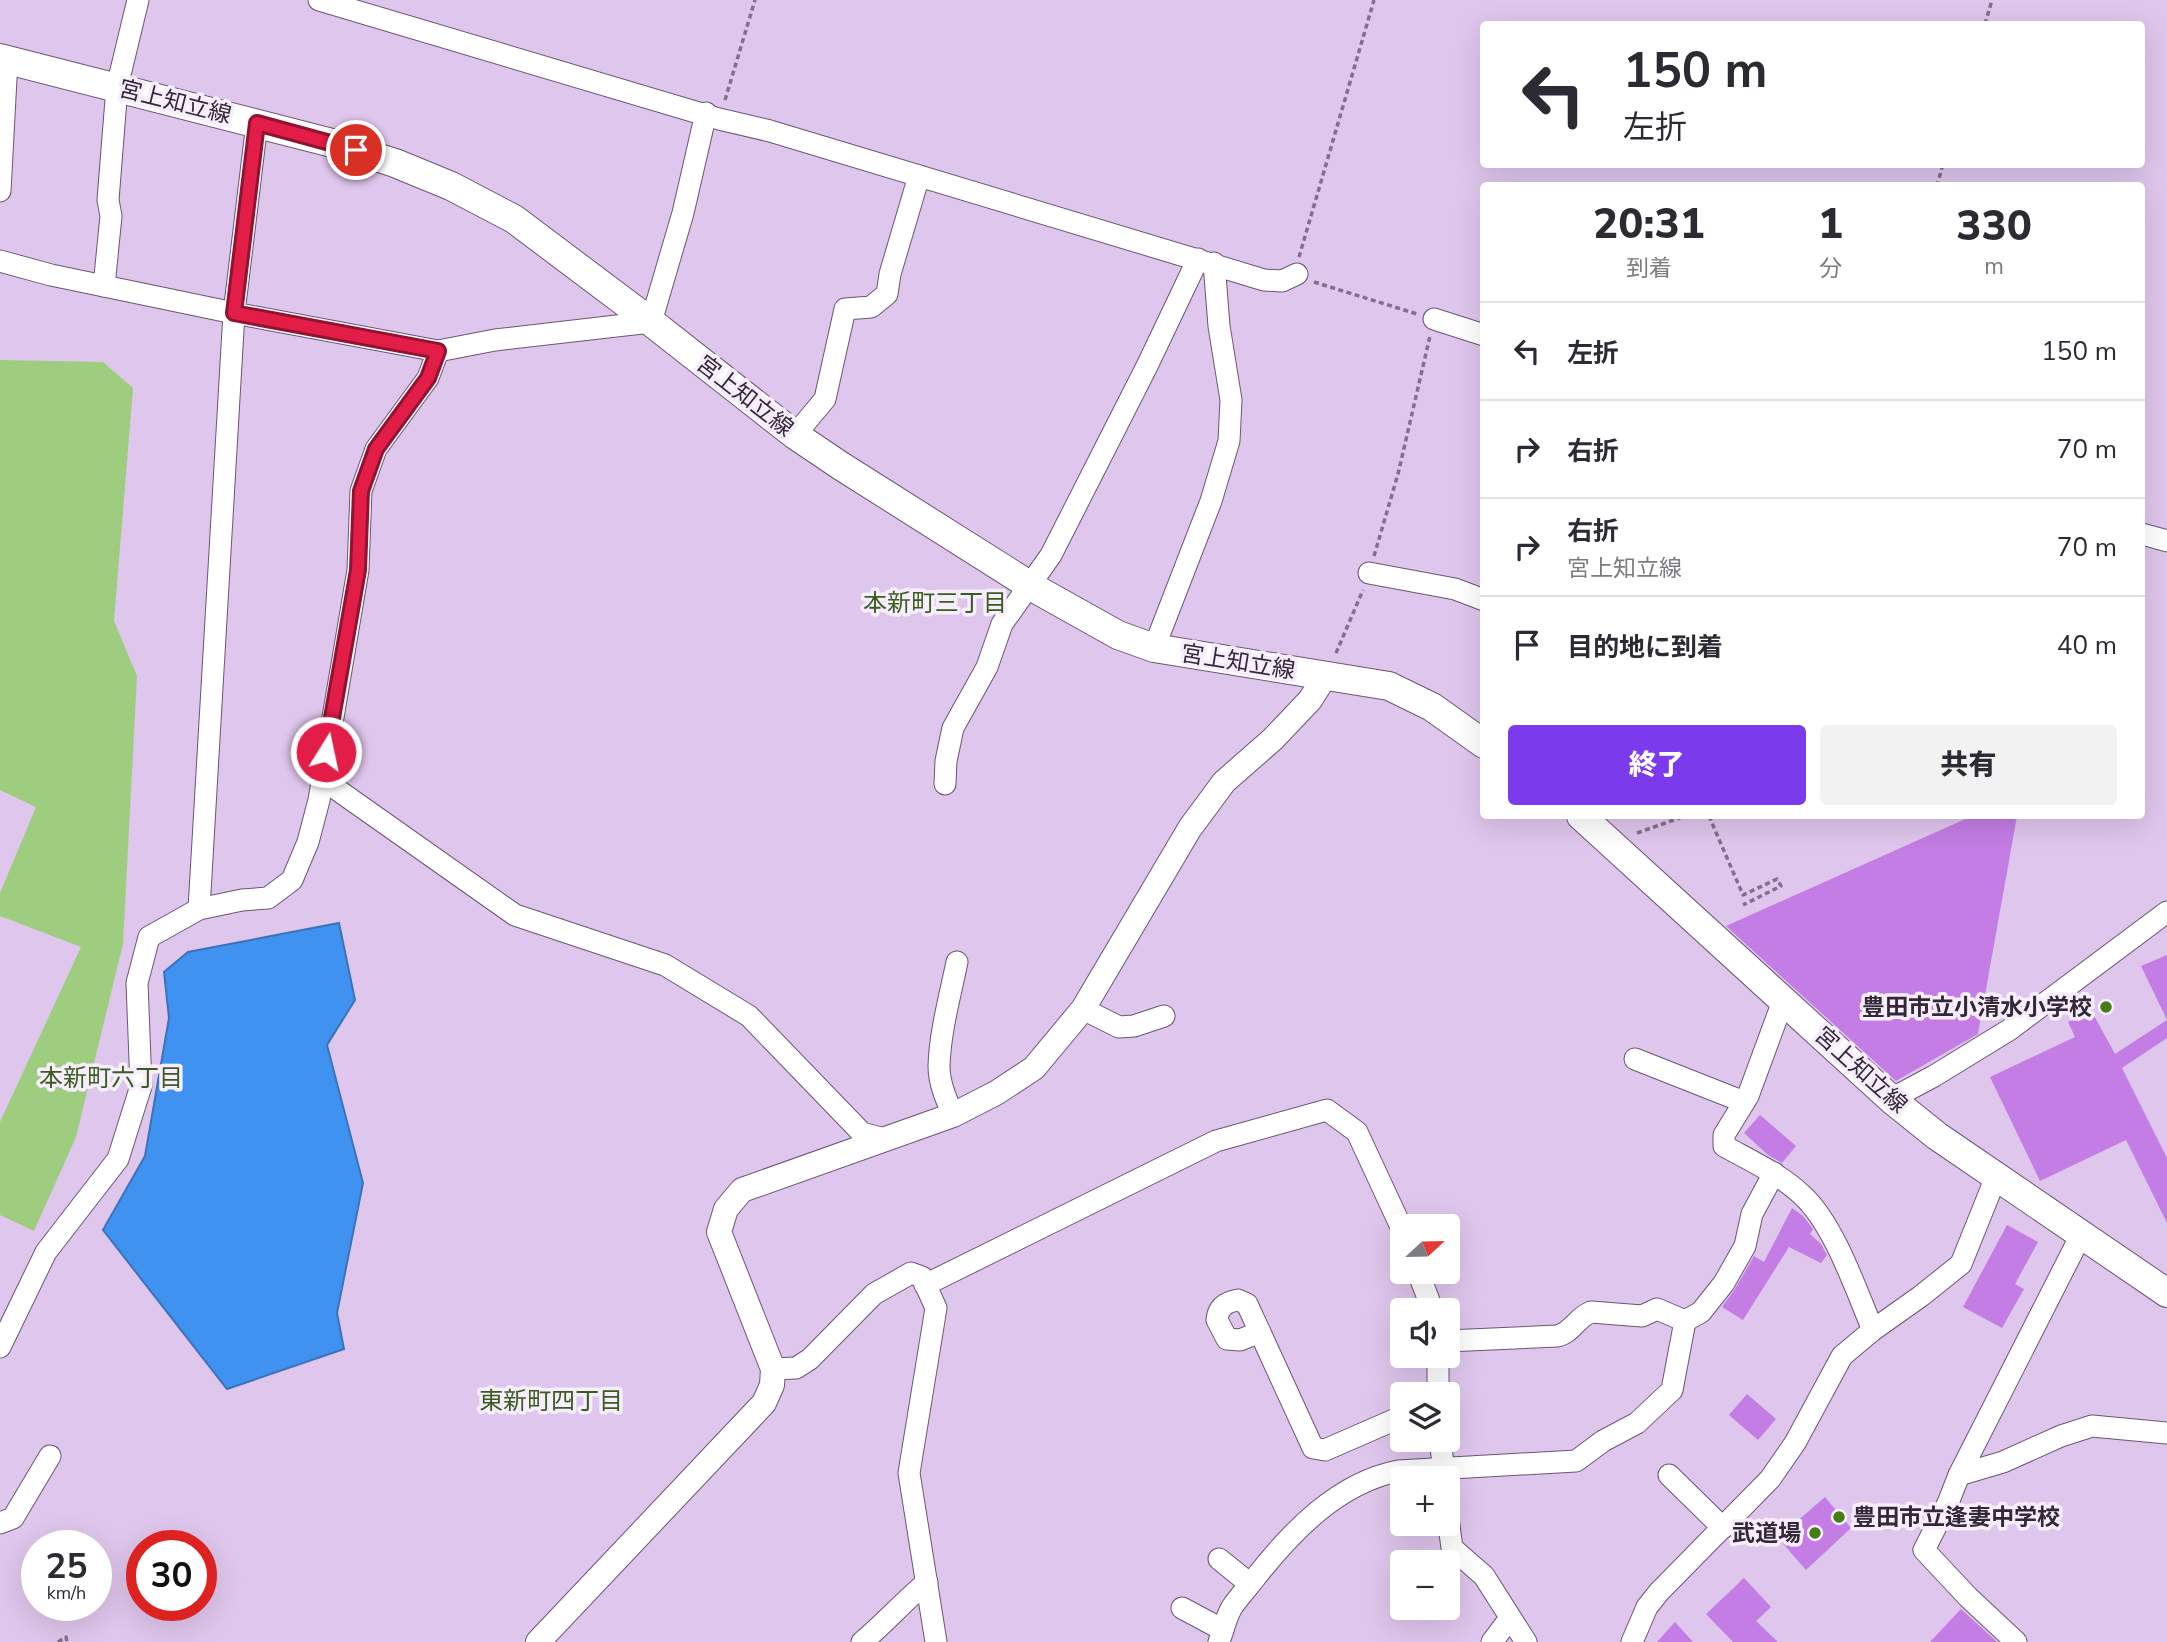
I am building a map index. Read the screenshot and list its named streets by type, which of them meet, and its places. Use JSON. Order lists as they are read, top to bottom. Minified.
{"streets":{"main road":["宮上知立線"]},"districts":["本新町三丁目","本新町六丁目","東新町四丁目"],"places":["豊田市立小清水小学校","豊田市立逢妻中学校","武道場"],"north":"right","page":{"turn":["150 m","左折"],"eta":["20:31","到着","1","分","330","m"],"list":[{"name":"左折","value":"150 m"},{"name":"右折","value":"70 m"},{"name":"右折","note":"宮上知立線","value":"70 m"},{"name":"目的地に到着","value":"40 m"}],"buttons":["終了","共有"],"map_buttons":["+","−"],"speed":"25 km/h","limit":"30"}}
